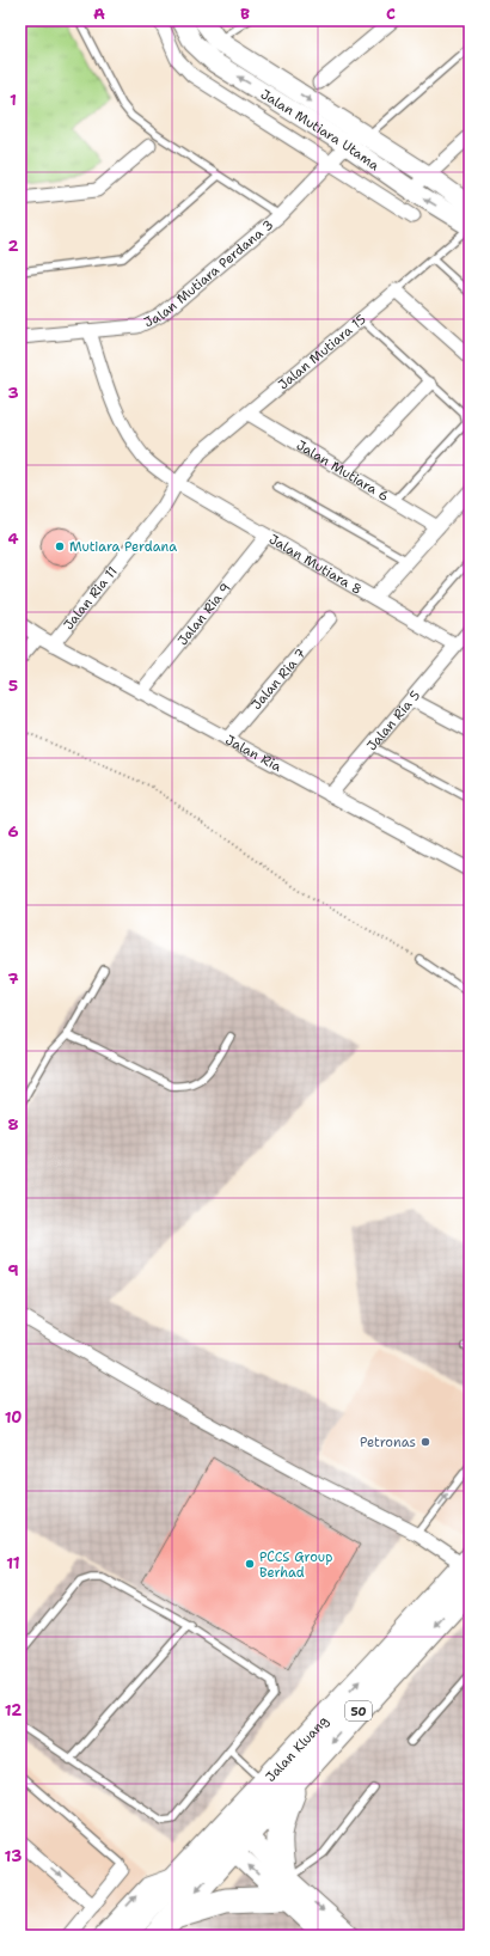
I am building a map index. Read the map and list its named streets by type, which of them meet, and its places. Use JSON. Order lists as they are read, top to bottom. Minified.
{"streets":{"highway":["50","Jalan Kluang"],"street":["Jalan Mutiara Utama","Jalan Mutiara Perdana 3","Jalan Mutiara 15","Jalan Mutiara 6","Jalan Mutiara 8","Jalan Ria 11","Jalan Ria 9","Jalan Ria 7","Jalan Ria 5","Jalan Ria"]},"crossings":[["Jalan Mutiara Utama","Jalan Mutiara Perdana 3"],["Jalan Mutiara Perdana 3","Jalan Mutiara 8"],["Jalan Mutiara 15","Jalan Mutiara 6"],["Jalan Mutiara 15","Jalan Mutiara 8"],["Jalan Mutiara 15","Jalan Ria 11"],["Jalan Mutiara 8","Jalan Ria 11"],["Jalan Mutiara 8","Jalan Ria 9"],["Jalan Mutiara 8","Jalan Ria 5"],["Jalan Ria 11","Jalan Ria"],["Jalan Ria 9","Jalan Ria"],["Jalan Ria 7","Jalan Ria"],["Jalan Ria 5","Jalan Ria"]],"places":["Mutiara Perdana","Petronas","PCCS Group Berhad"],"grid":{"columns":["A","B","C"],"rows":["1","2","3","4","5","6","7","8","9","10","11","12","13"]}}
